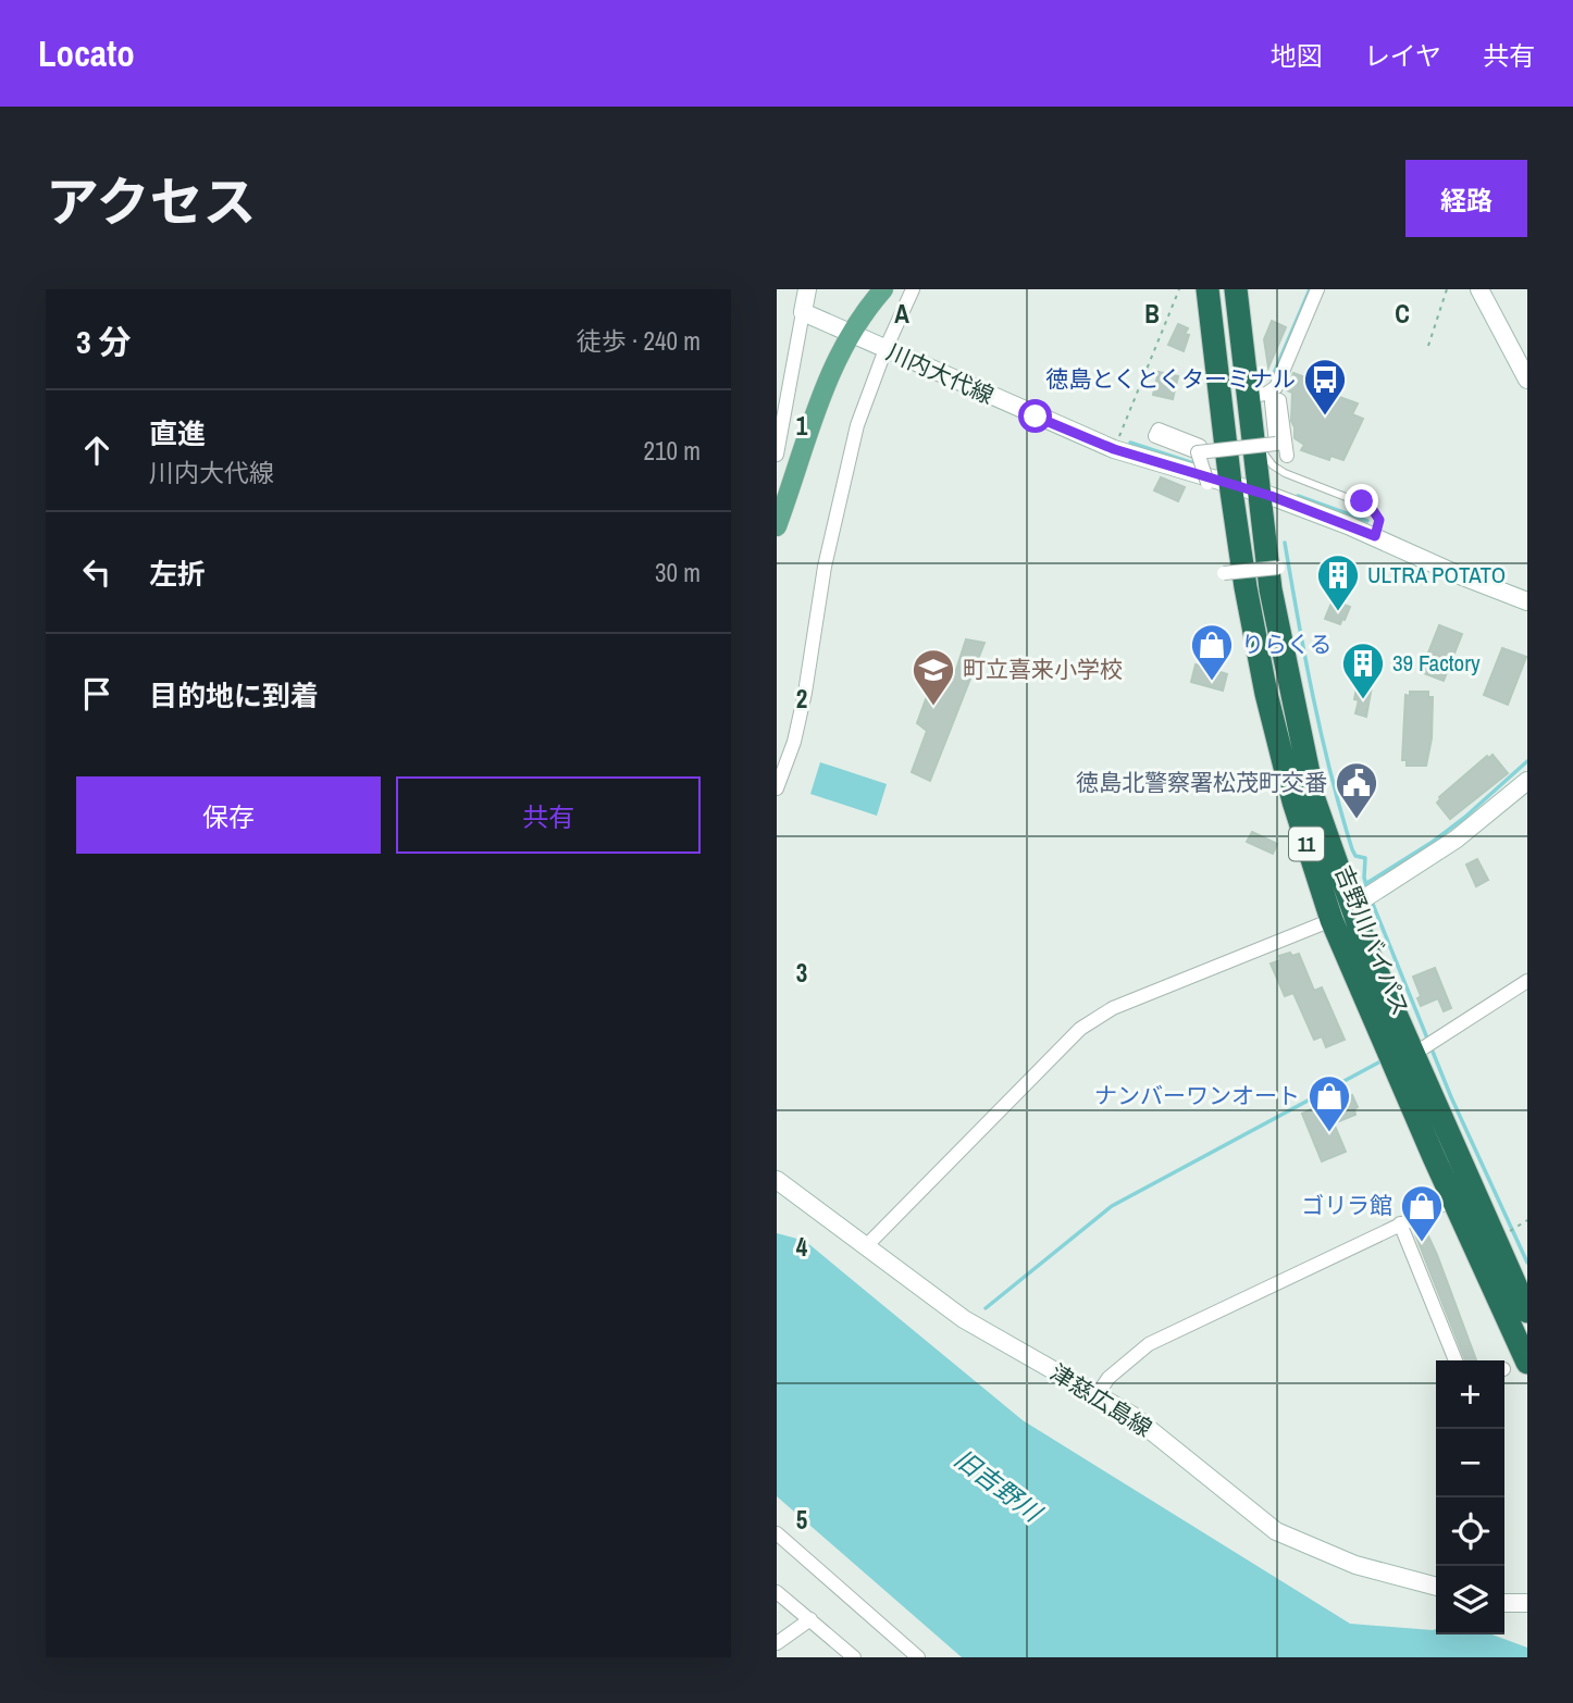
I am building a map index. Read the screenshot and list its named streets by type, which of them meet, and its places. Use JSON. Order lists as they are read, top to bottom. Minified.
{"streets":{"highway":["11","吉野川バイパス"],"main road":["川内大代線","津慈広島線"]},"crossings":[["川内大代線","吉野川バイパス"]],"water":["旧吉野川"],"places":{"bus stop":["徳島とくとくターミナル"],"building":["ULTRA POTATO","39 Factory"],"shop":["りらくる","ナンバーワンオート","ゴリラ館"],"school or university":["町立喜来小学校"],"public building":["徳島北警察署松茂町交番"]},"page":{"header":"Locato","nav":["地図","レイヤ","共有"],"title":"アクセス","buttons":["経路",["保存","共有"]],"heading":["3 分","徒歩 · 240 m"],"list":[["直進","川内大代線","210 m"],["左折","30 m"],"目的地に到着"],"map_buttons":["+","−"]},"grid":{"columns":["A","B","C"],"rows":["1","2","3","4","5"]}}
